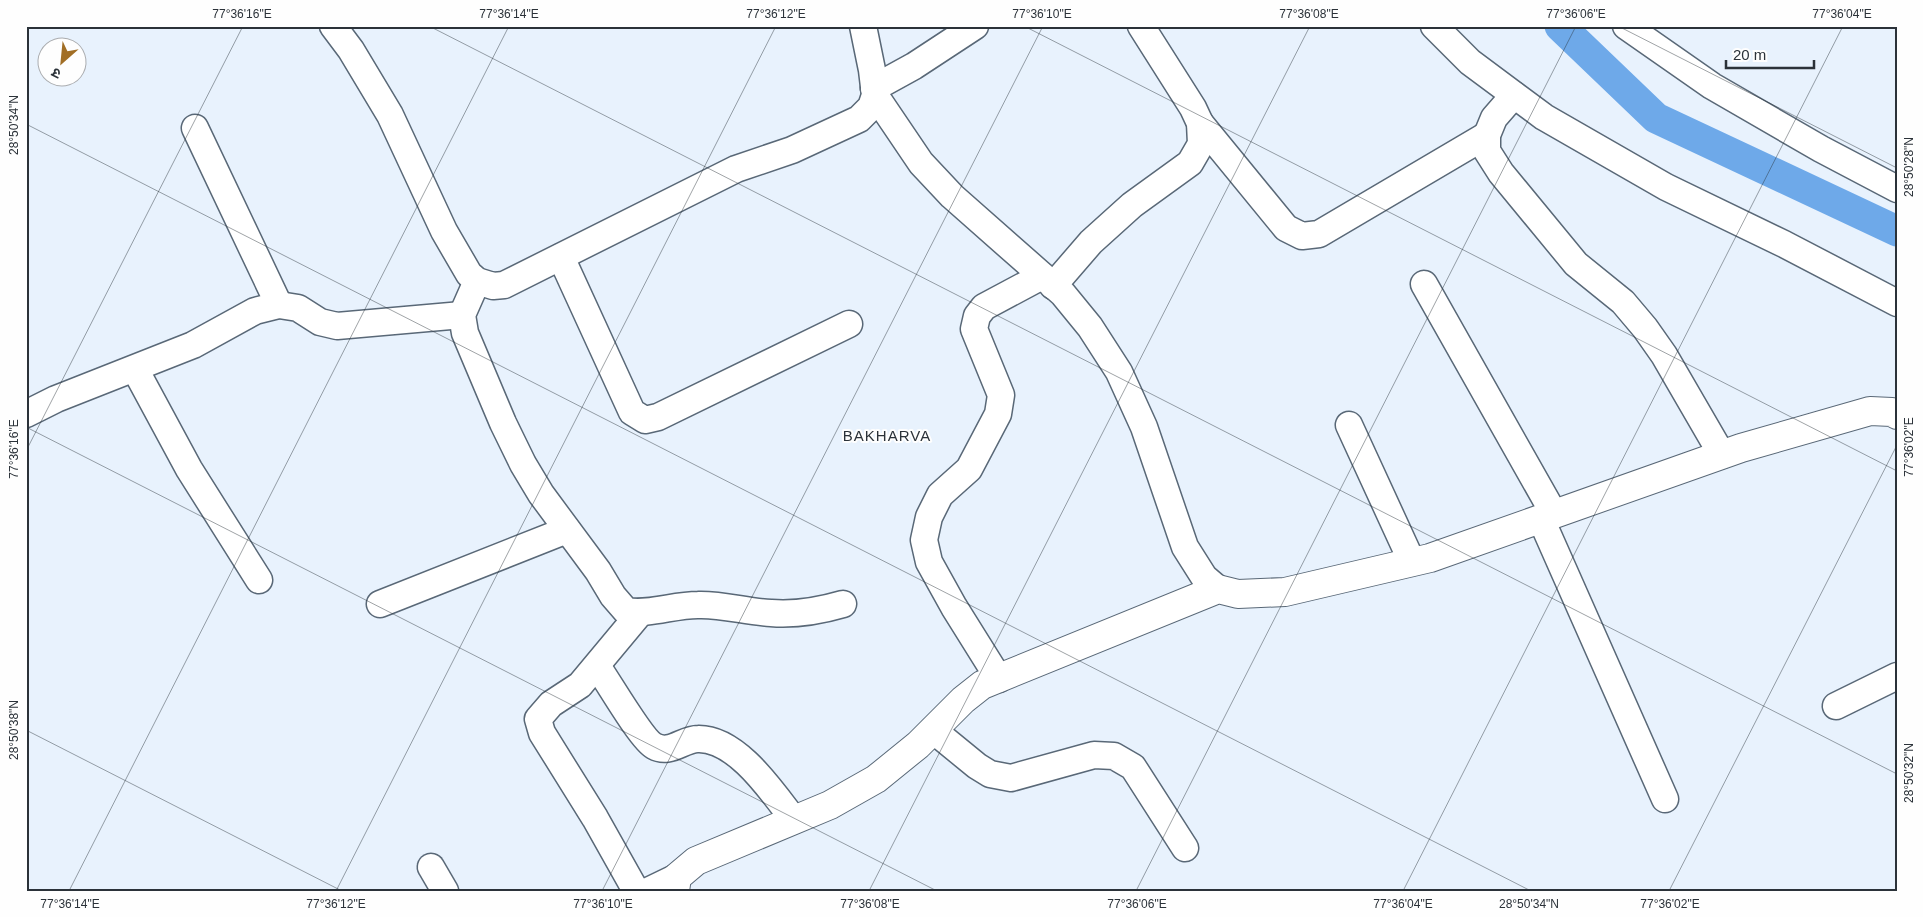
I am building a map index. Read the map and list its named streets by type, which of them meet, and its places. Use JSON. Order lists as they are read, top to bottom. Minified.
{"districts":["BAKHARVA"],"scale_bar":"20 m","north":"bottom left","coordinates":["77°36'16\"E","77°36'14\"E","77°36'12\"E","77°36'10\"E","77°36'08\"E","77°36'06\"E","77°36'04\"E","28°50'34\"N","28°50'28\"N","77°36'02\"E","28°50'38\"N","28°50'32\"N"]}
